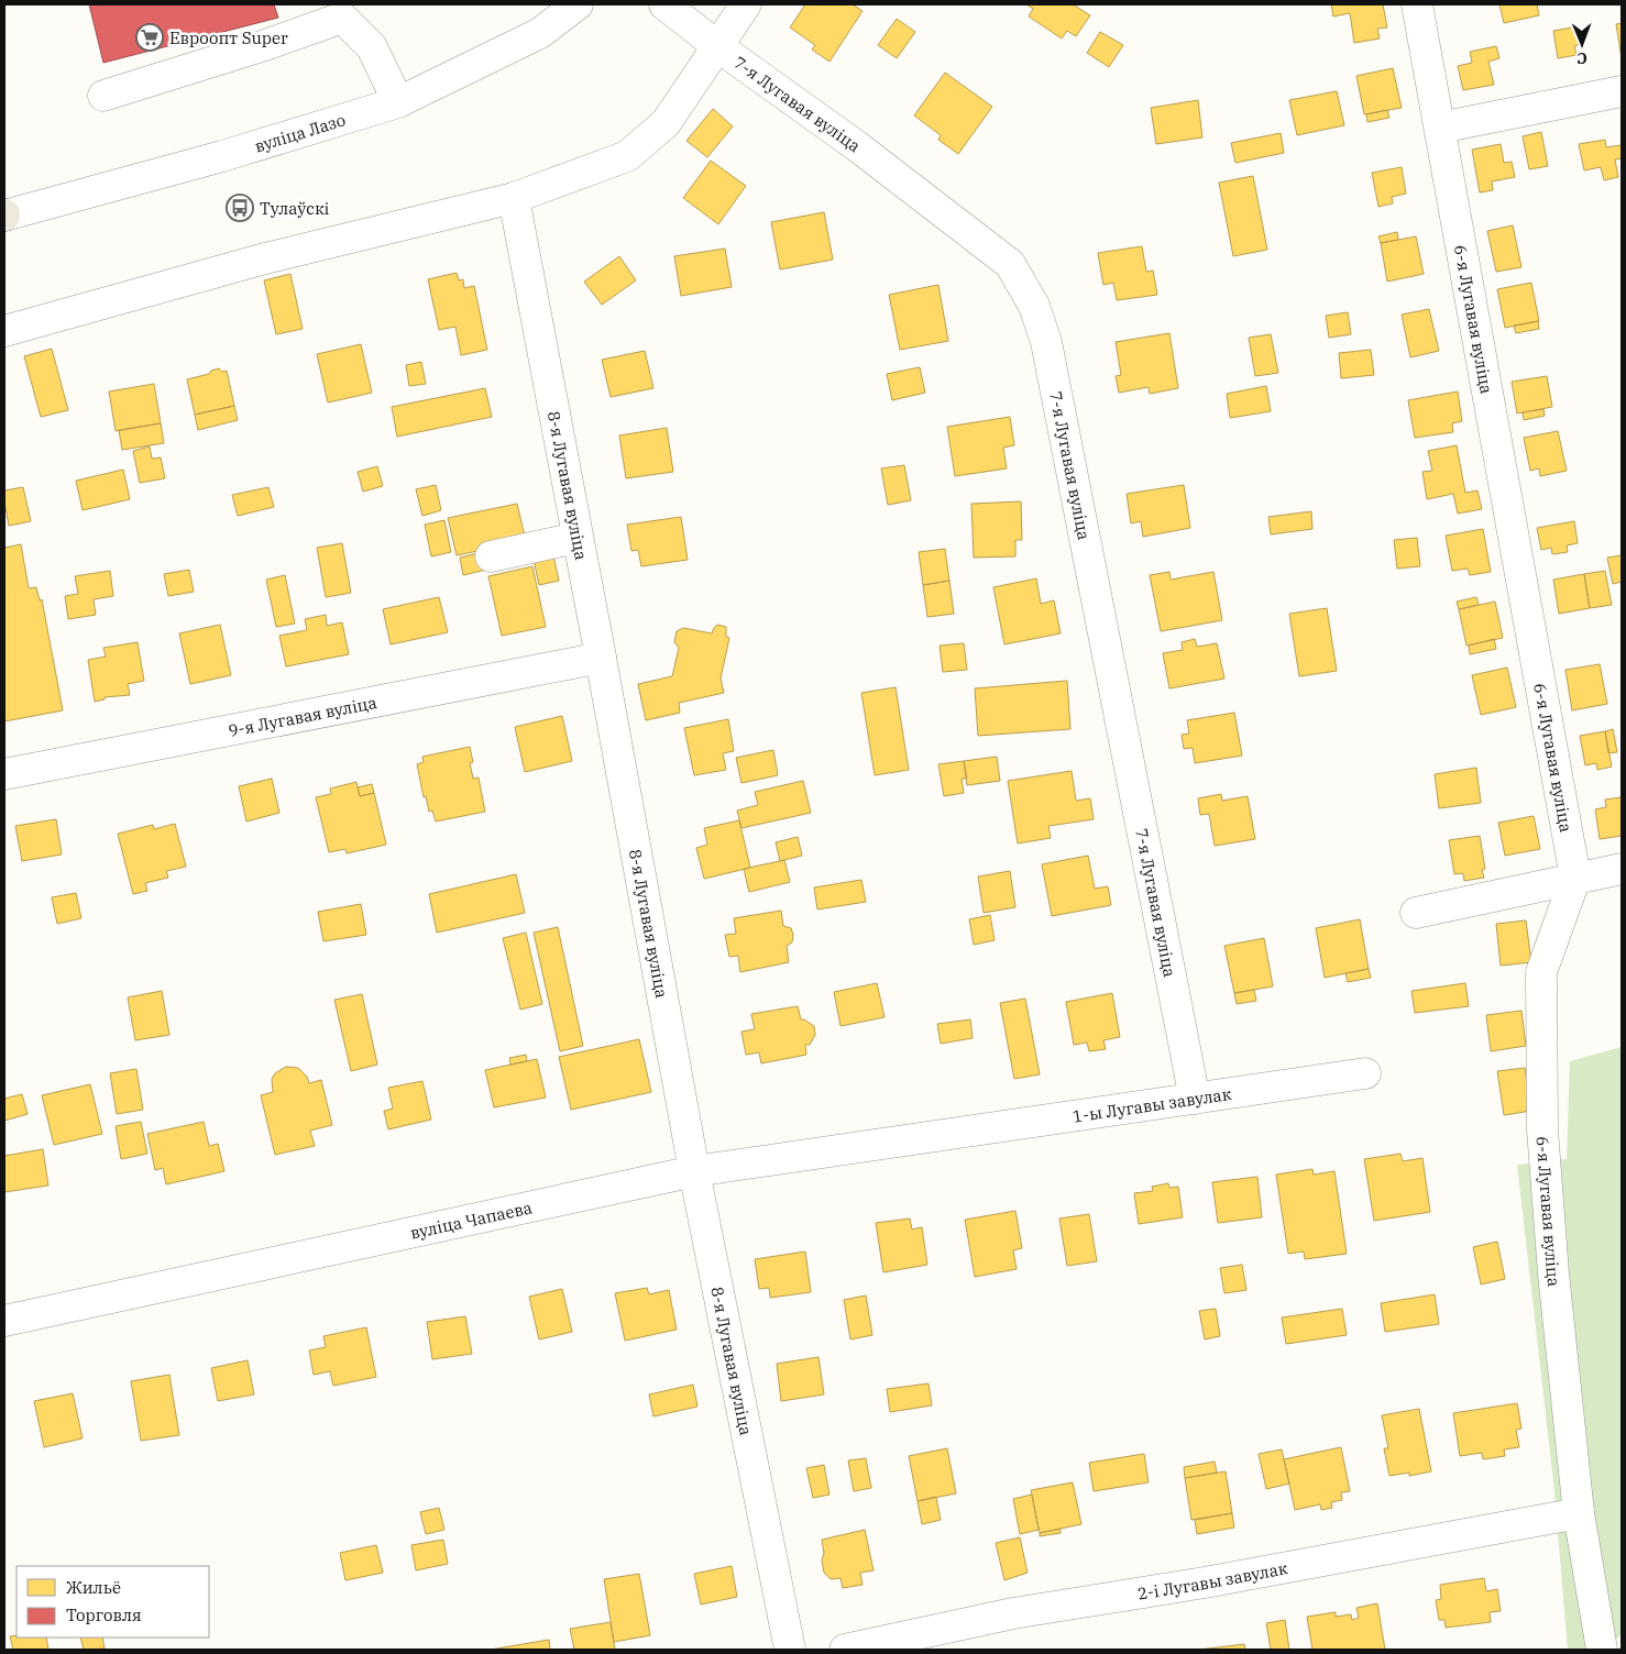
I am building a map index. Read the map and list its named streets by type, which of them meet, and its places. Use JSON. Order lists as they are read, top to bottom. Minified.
{"streets":{"street":["7-я Лугавая вуліца","вуліца Лазо","6-я Лугавая вуліца","8-я Лугавая вуліца","9-я Лугавая вуліца","1-ы Лугавы завулак","вуліца Чапаева","2-і Лугавы завулак"]},"crossings":[["7-я Лугавая вуліца","1-ы Лугавы завулак"],["6-я Лугавая вуліца","2-і Лугавы завулак"],["8-я Лугавая вуліца","9-я Лугавая вуліца"],["8-я Лугавая вуліца","вуліца Чапаева"],["1-ы Лугавы завулак","вуліца Чапаева"]],"places":{"supermarket":["Евроопт Super"],"bus stop":["Тулаўскі"]},"legend":["Жильё","Торговля"],"north":"bottom"}
